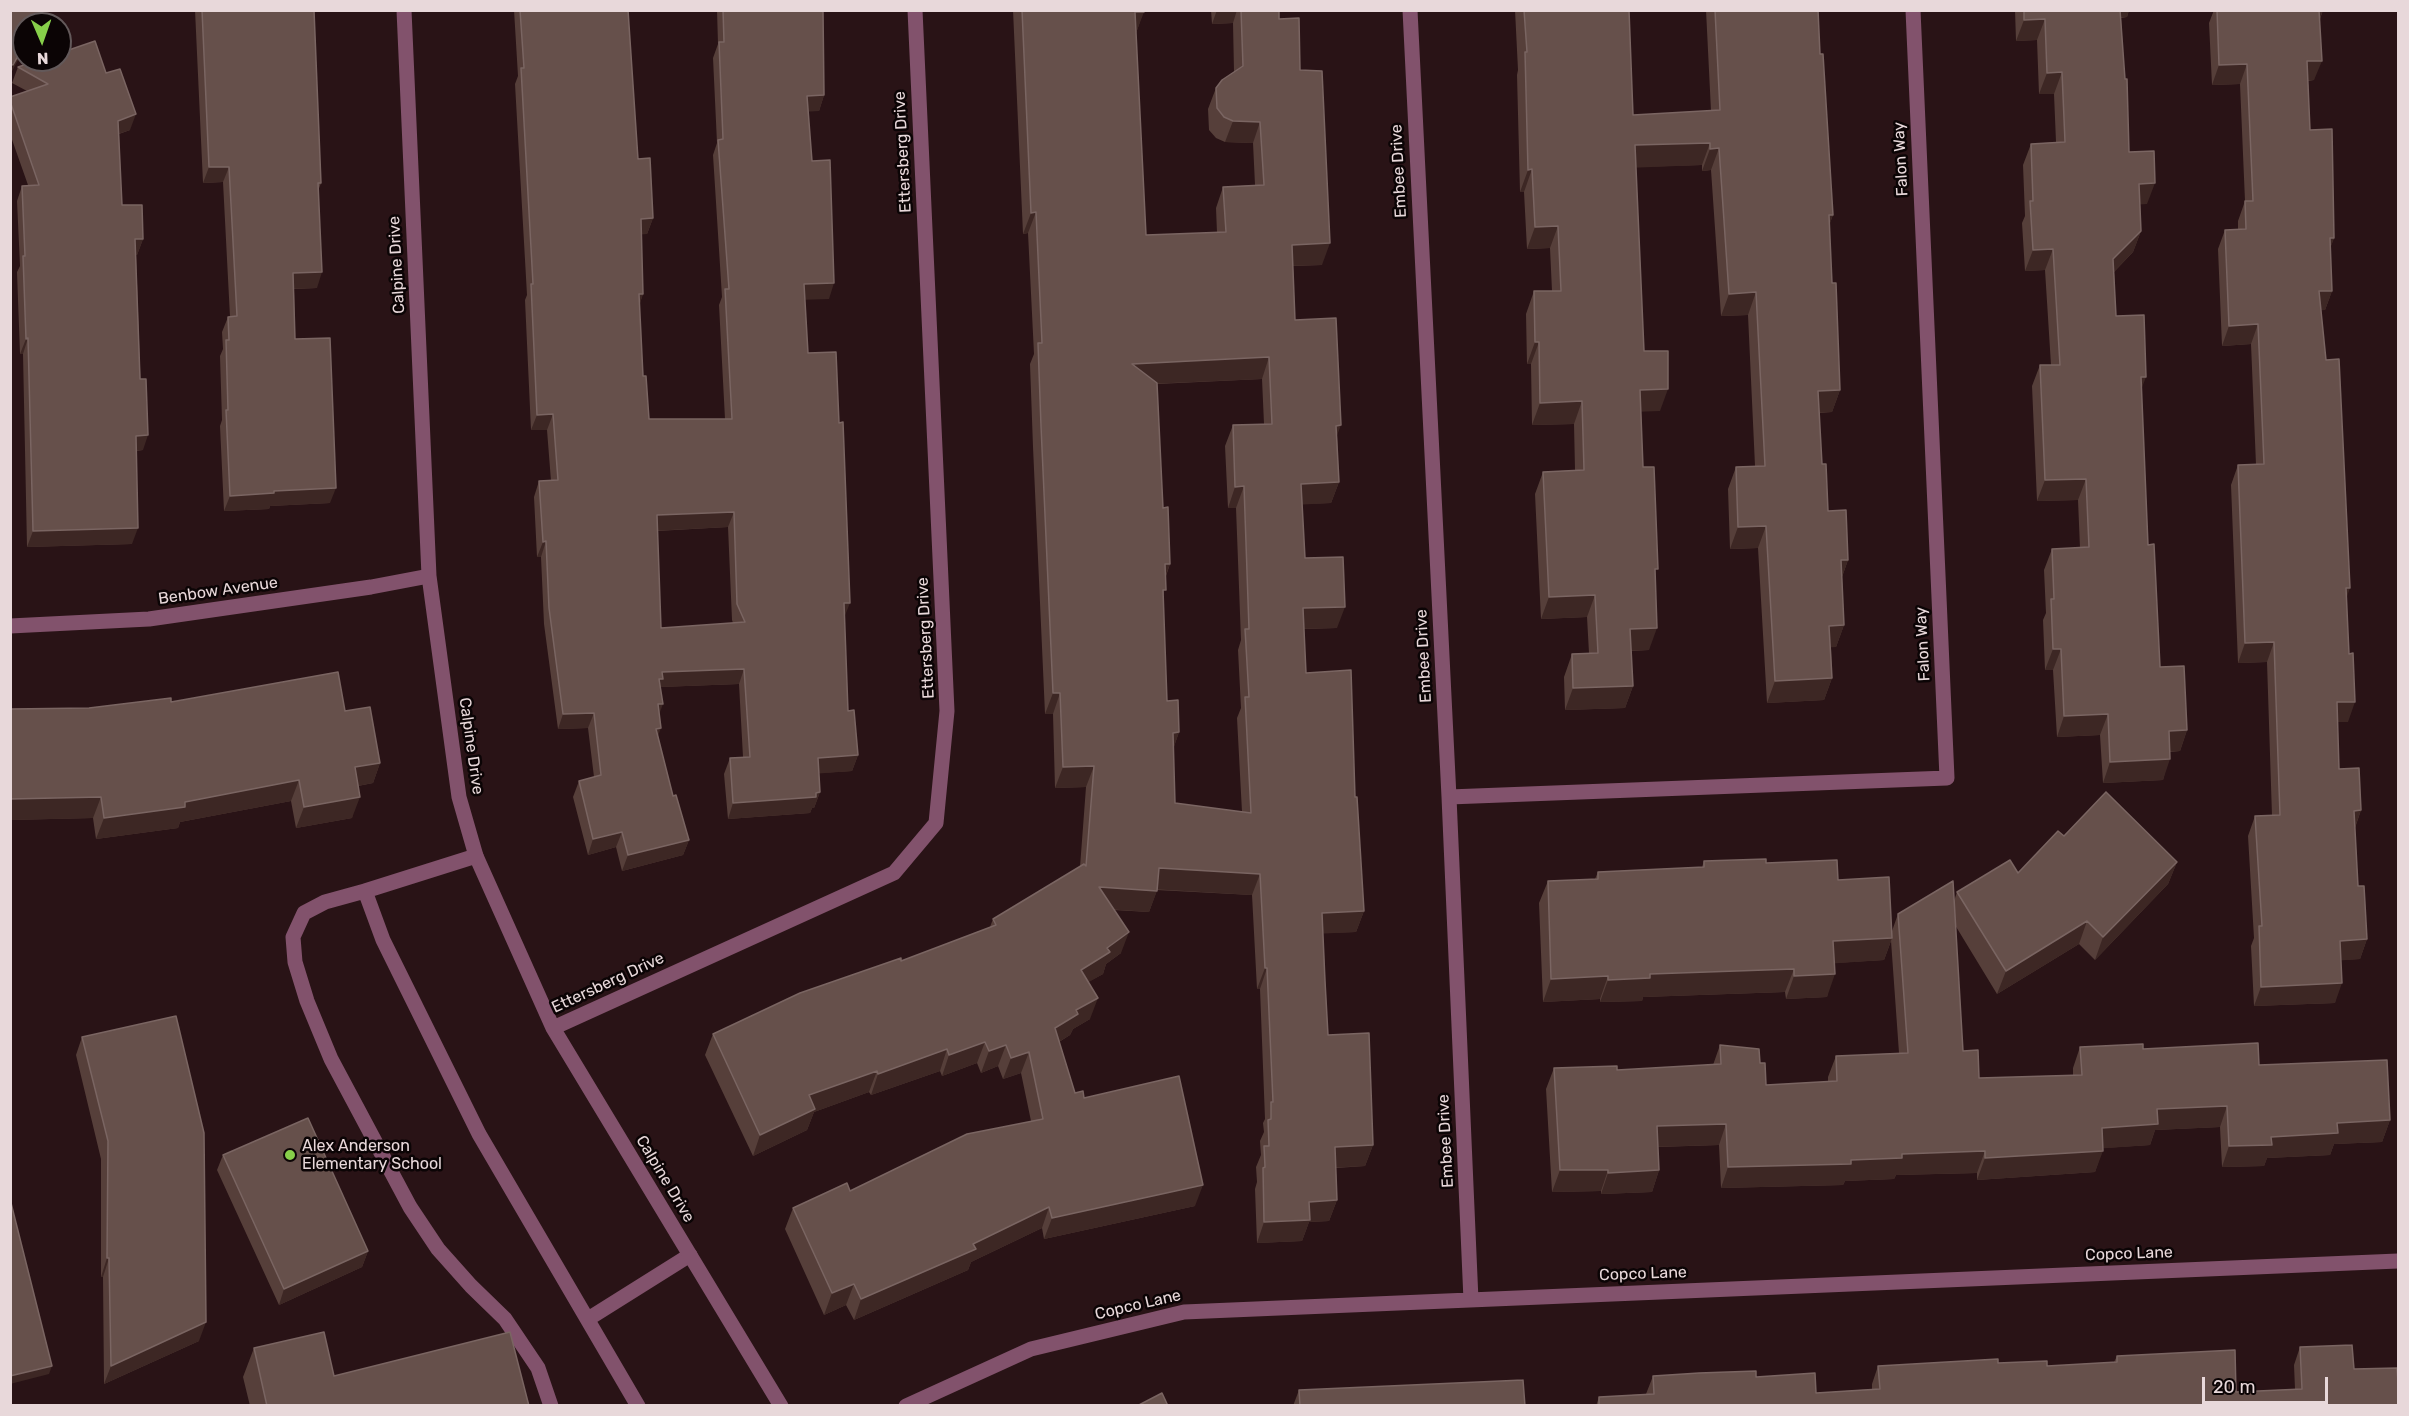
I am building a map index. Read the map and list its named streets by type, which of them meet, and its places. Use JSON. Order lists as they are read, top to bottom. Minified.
{"streets":{"street":["Ettersberg Drive","Falon Way","Embee Drive","Calpine Drive","Benbow Avenue","Copco Lane"]},"crossings":[["Ettersberg Drive","Calpine Drive"],["Falon Way","Embee Drive"],["Embee Drive","Copco Lane"],["Calpine Drive","Benbow Avenue"]],"places":["Alex Anderson Elementary School"],"scale_bar":"20 m","north":"bottom"}
